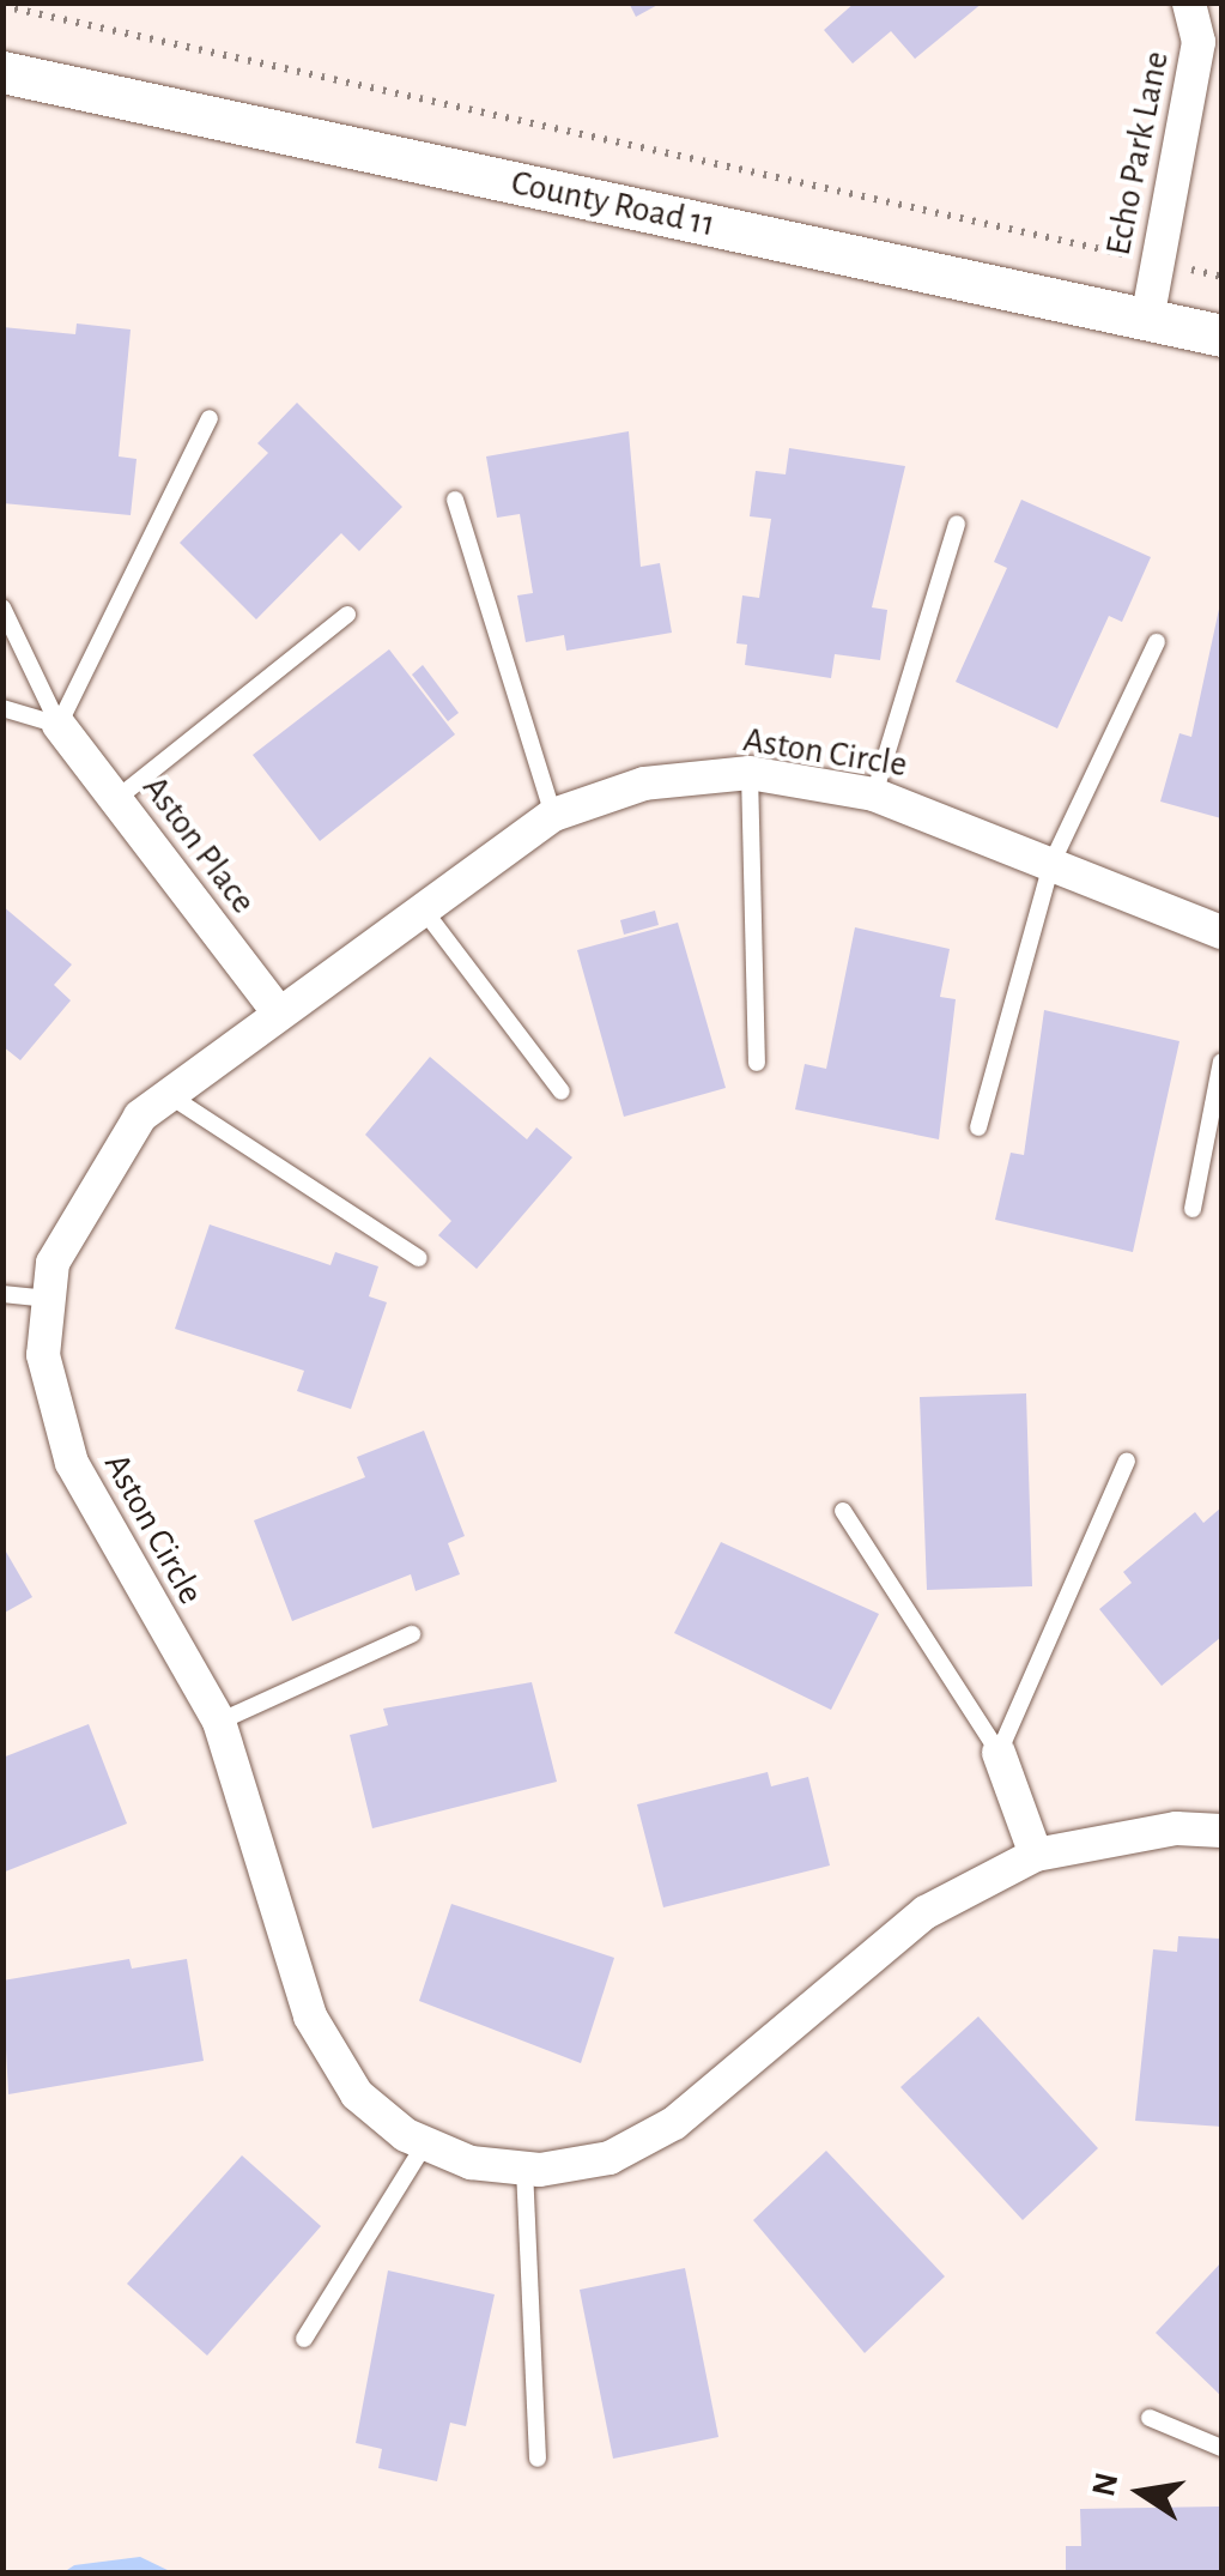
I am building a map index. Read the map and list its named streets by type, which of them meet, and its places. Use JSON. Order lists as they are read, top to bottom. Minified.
{"streets":{"street":["Echo Park Lane","County Road 11","Aston Circle","Aston Place"]},"crossings":[["Echo Park Lane","County Road 11"],["Aston Circle","Aston Place"]],"north":"left"}
